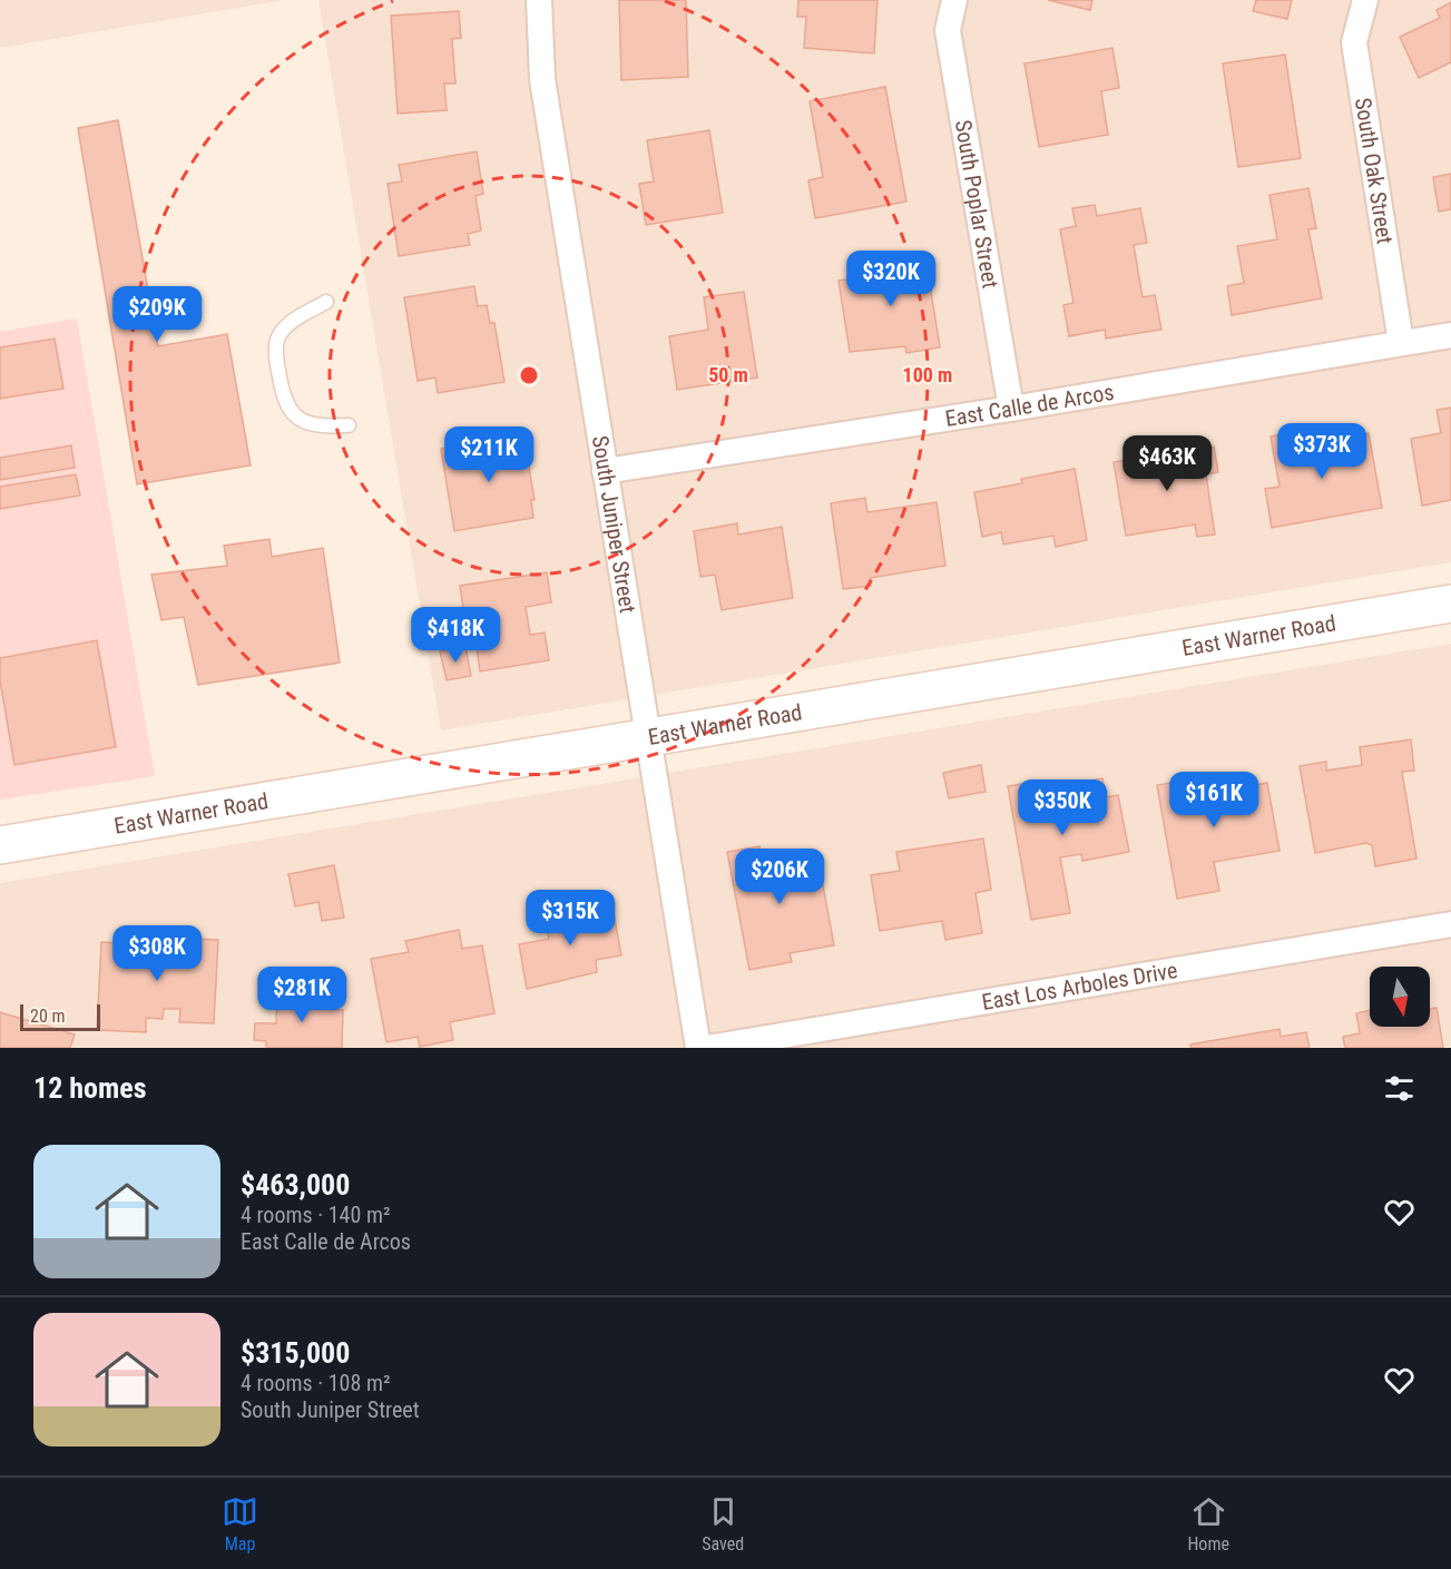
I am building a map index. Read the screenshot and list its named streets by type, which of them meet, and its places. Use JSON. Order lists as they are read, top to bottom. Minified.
{"streets":{"main road":["East Warner Road"],"street":["South Oak Street","South Poplar Street","East Calle de Arcos","South Juniper Street","East Los Arboles Drive"]},"crossings":[["South Oak Street","East Calle de Arcos"],["South Poplar Street","East Calle de Arcos"],["East Calle de Arcos","South Juniper Street"],["South Juniper Street","East Warner Road"]],"scale_bar":"20 m","north":"bottom","page":{"price":["$320K","$209K","$373K","$211K","$463K","$418K","$161K","$350K","$206K","$315K","$308K","$281K"],"scale":"20 m","heading":"12 homes","list":[{"name":"$463,000","note":"4 rooms · 140 m² · East Calle de Arcos"},{"name":"$315,000","note":"4 rooms · 108 m² · South Juniper Street"}],"tabs":["Map","Saved","Home"]},"rings":["50 m","100 m"]}
